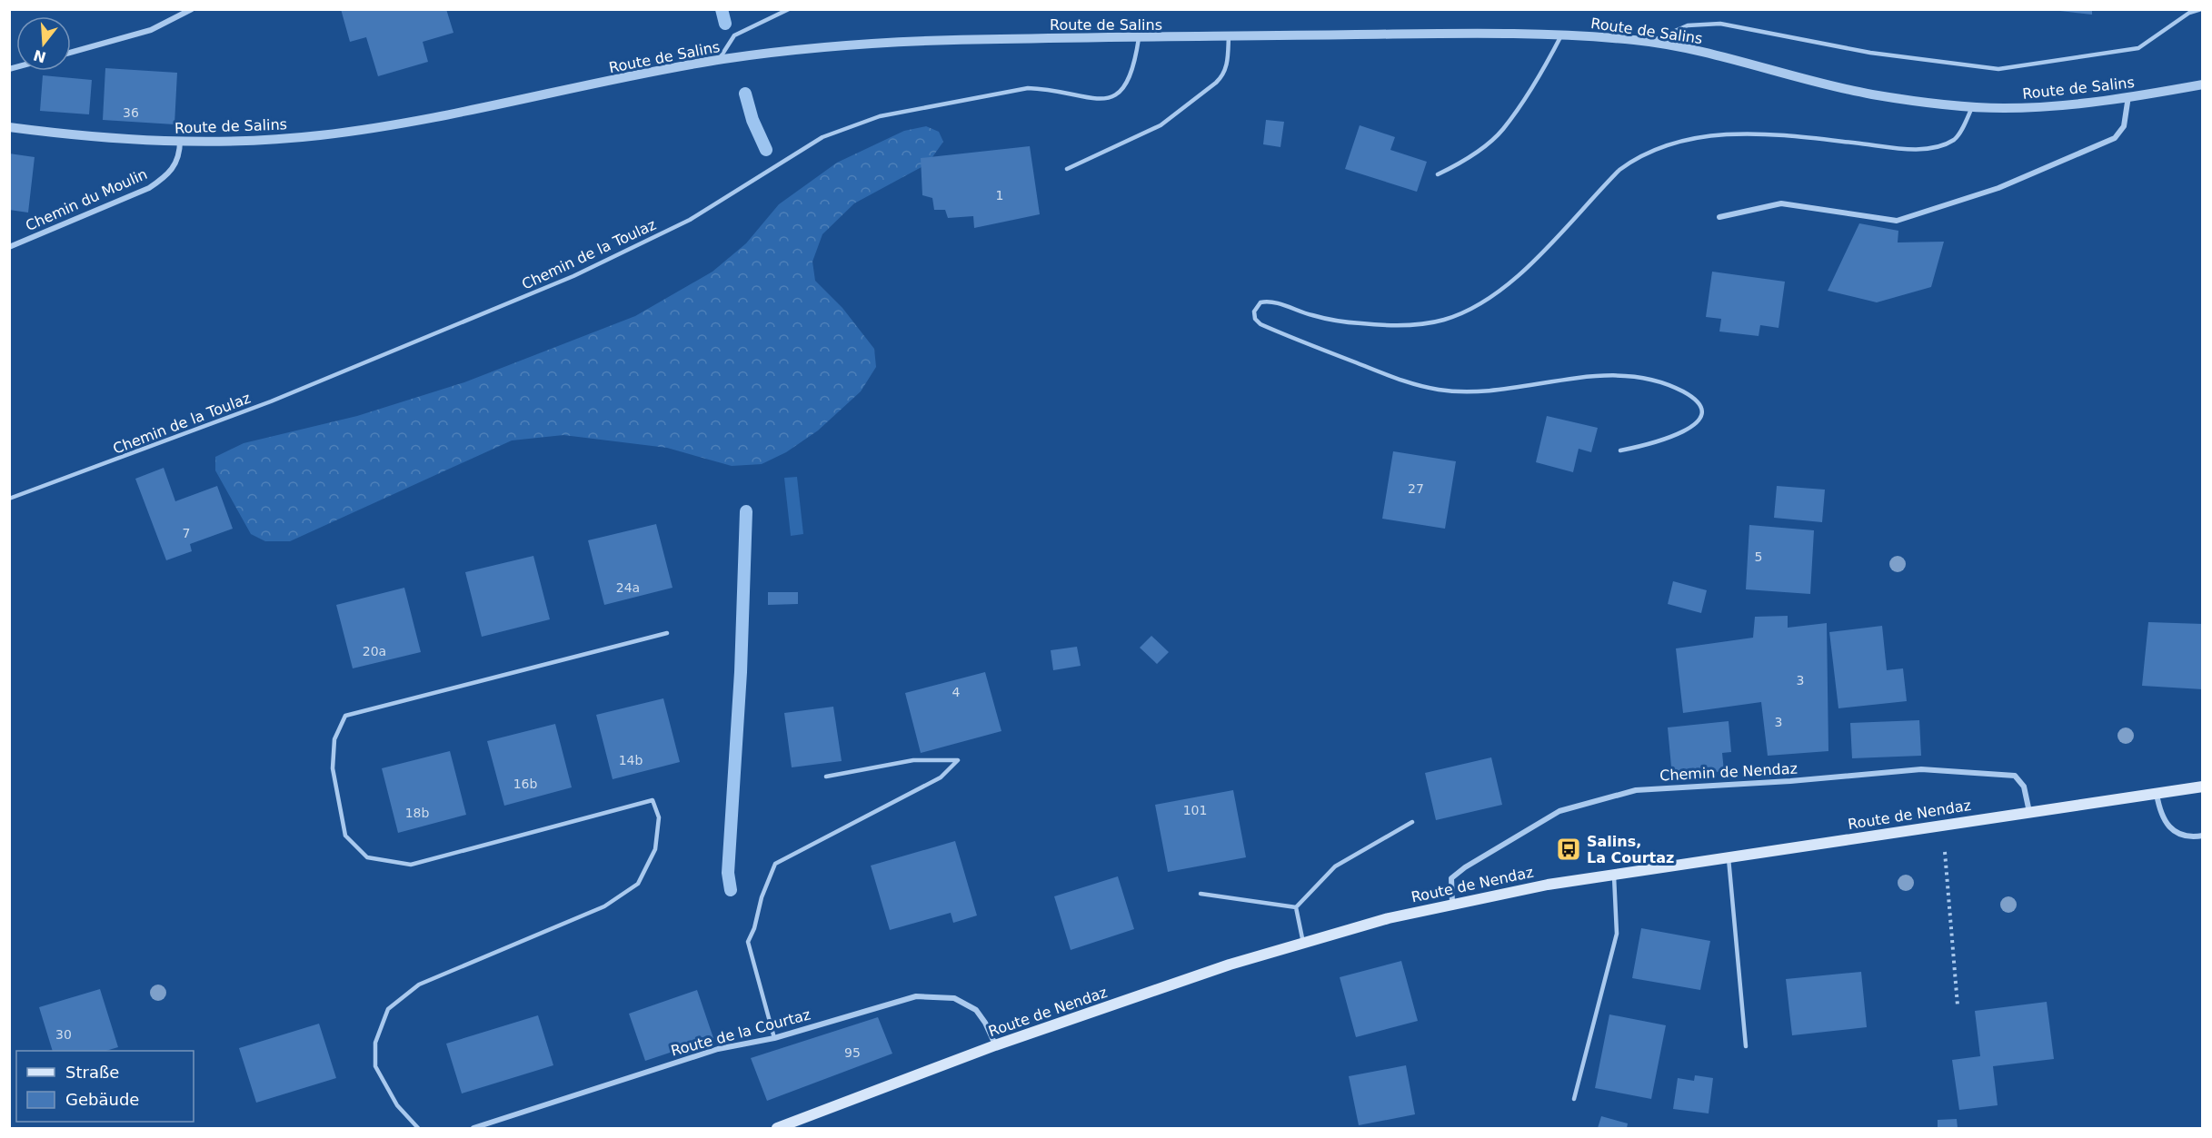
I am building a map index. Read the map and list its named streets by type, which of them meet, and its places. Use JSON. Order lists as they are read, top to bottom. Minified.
{"streets":{"main road":["Route de Nendaz"],"street":["Route de Salins","Chemin du Moulin","Chemin de Nendaz","Route de la Courtaz"],"lane":["Chemin de la Toulaz"]},"crossings":[["Route de Salins","Chemin du Moulin"],["Route de Salins","Chemin de la Toulaz"],["Chemin de Nendaz","Route de Nendaz"],["Route de Nendaz","Route de la Courtaz"]],"places":{"bus stop":["Salins, La Courtaz"]},"house_numbers":["36","1","27","7","5","24a","20a","3","4","3","14b","16b","101","18b","30","95"],"legend":["Straße","Gebäude"],"north":"bottom"}
